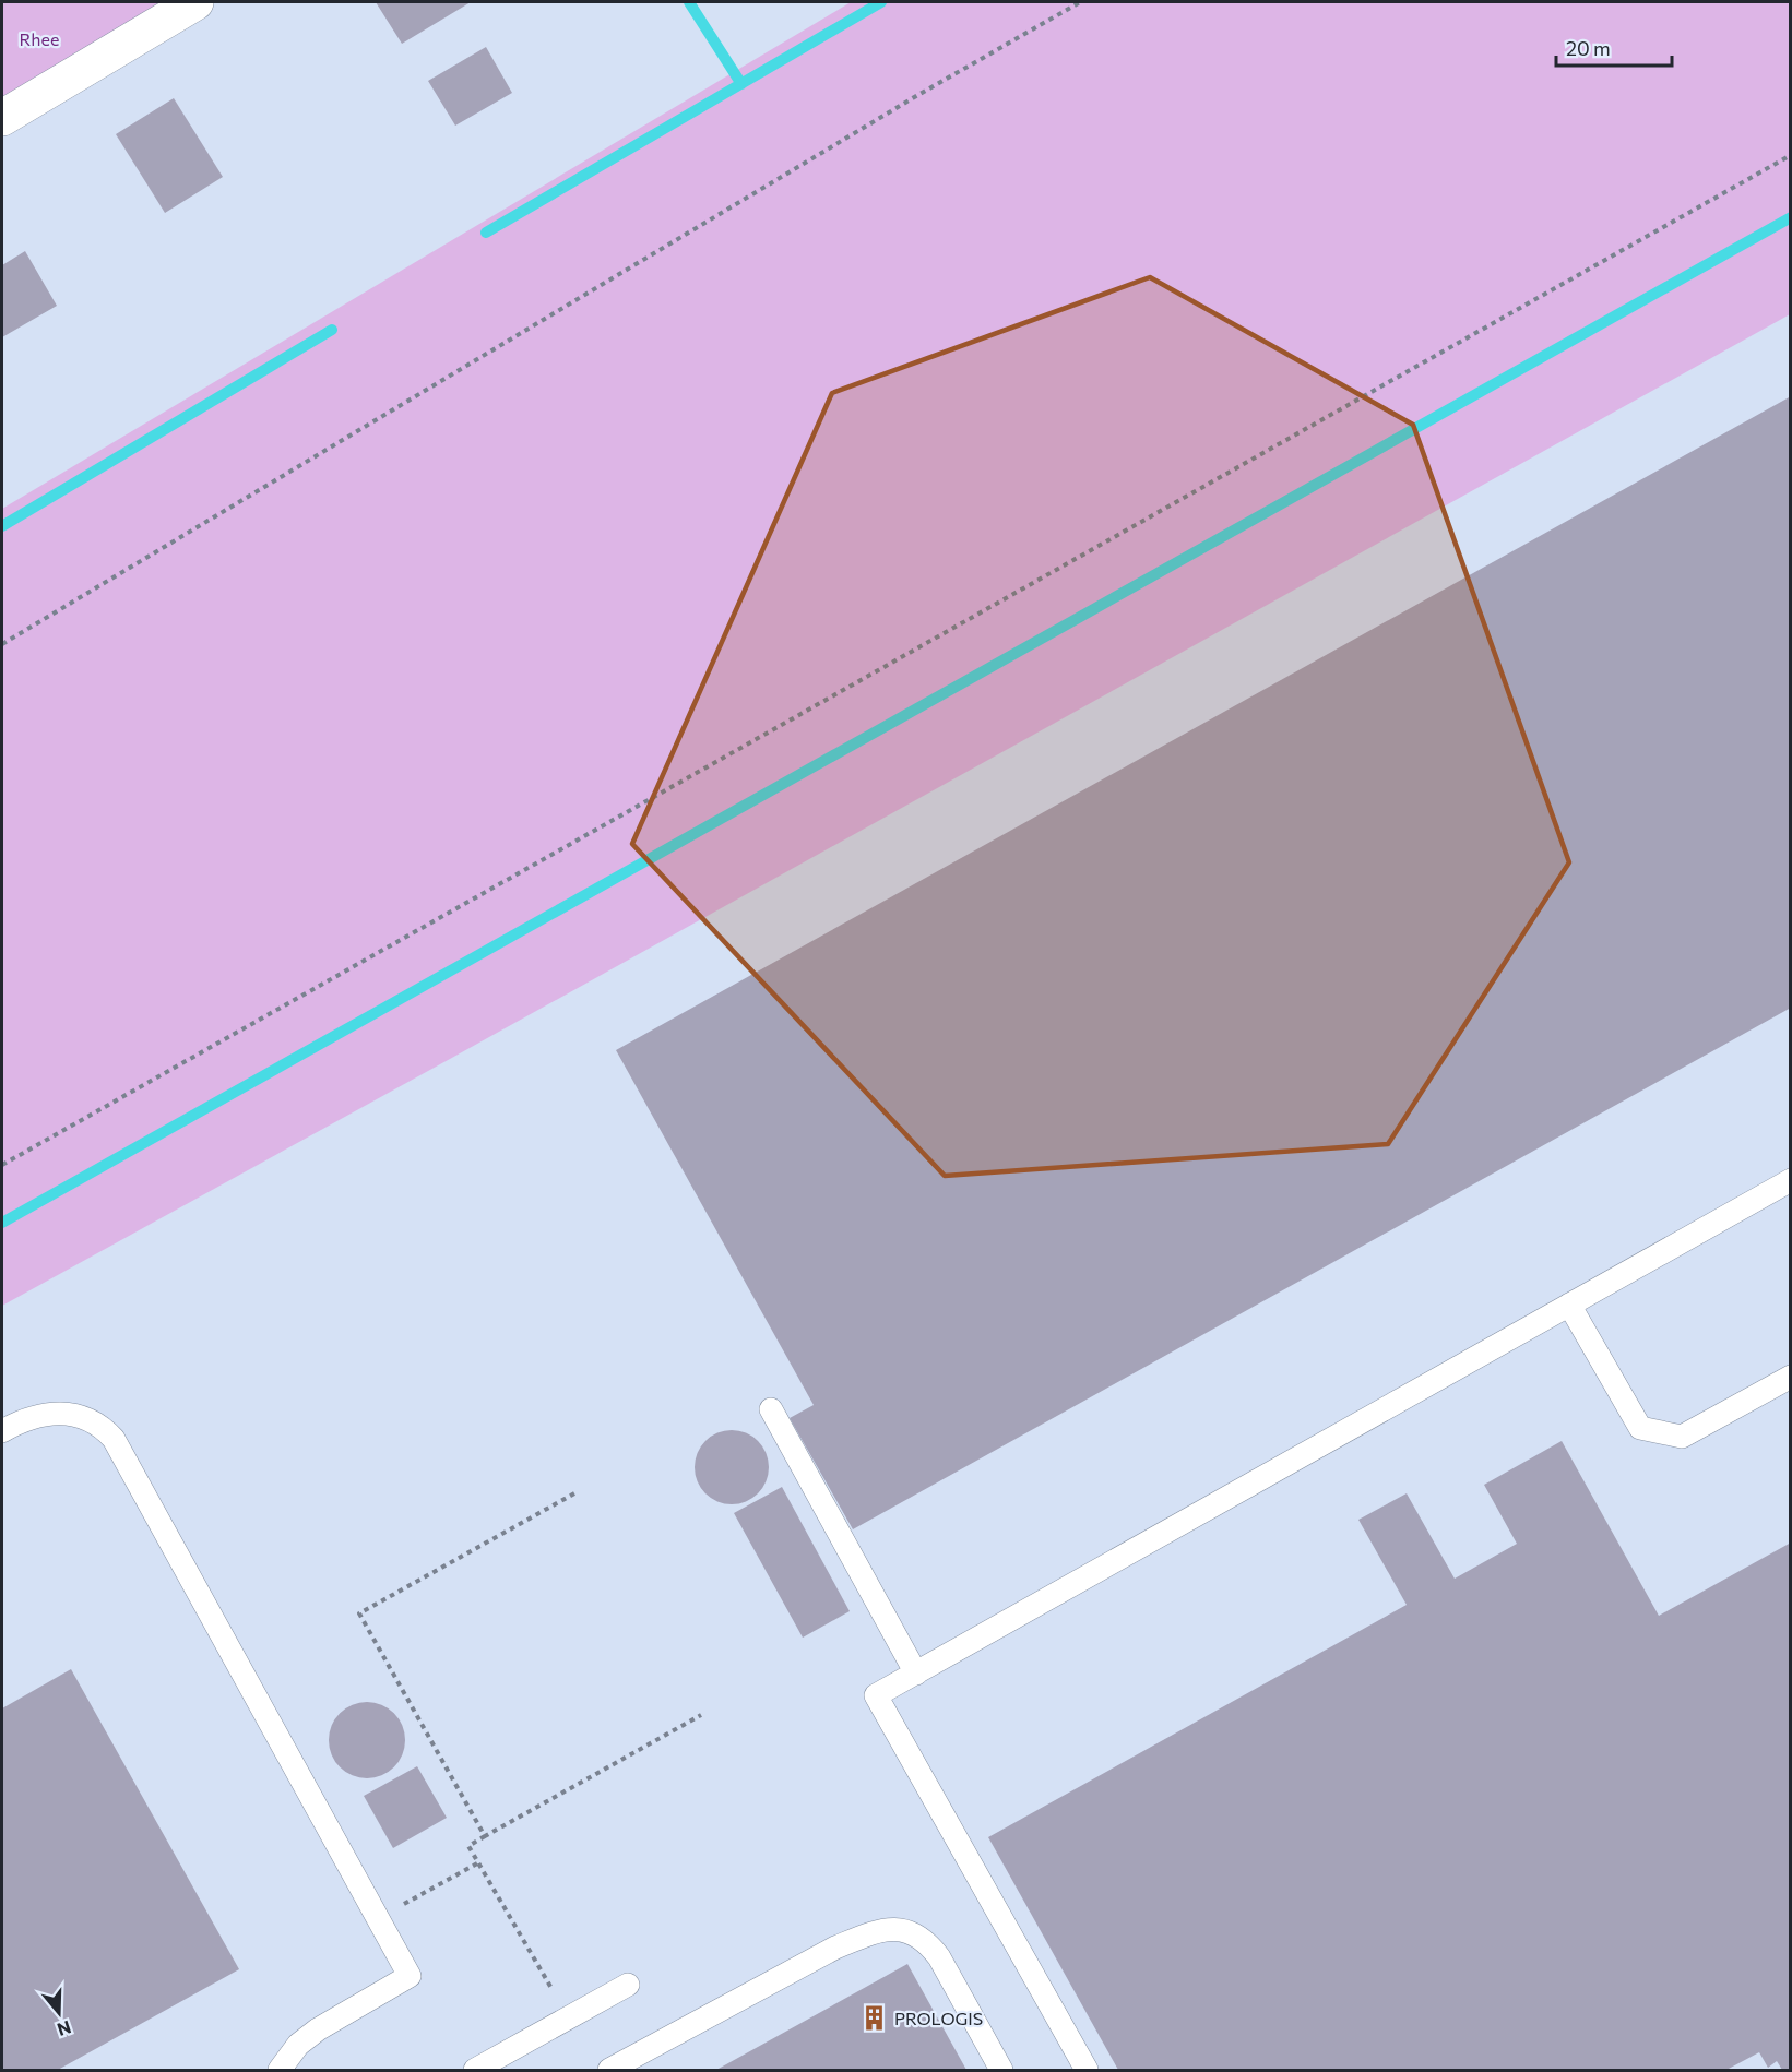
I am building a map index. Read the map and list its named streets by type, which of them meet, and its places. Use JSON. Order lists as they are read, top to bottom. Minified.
{"parks":["Rhee"],"places":{"building":["PROLOGIS"]},"scale_bar":"20 m","north":"bottom"}
